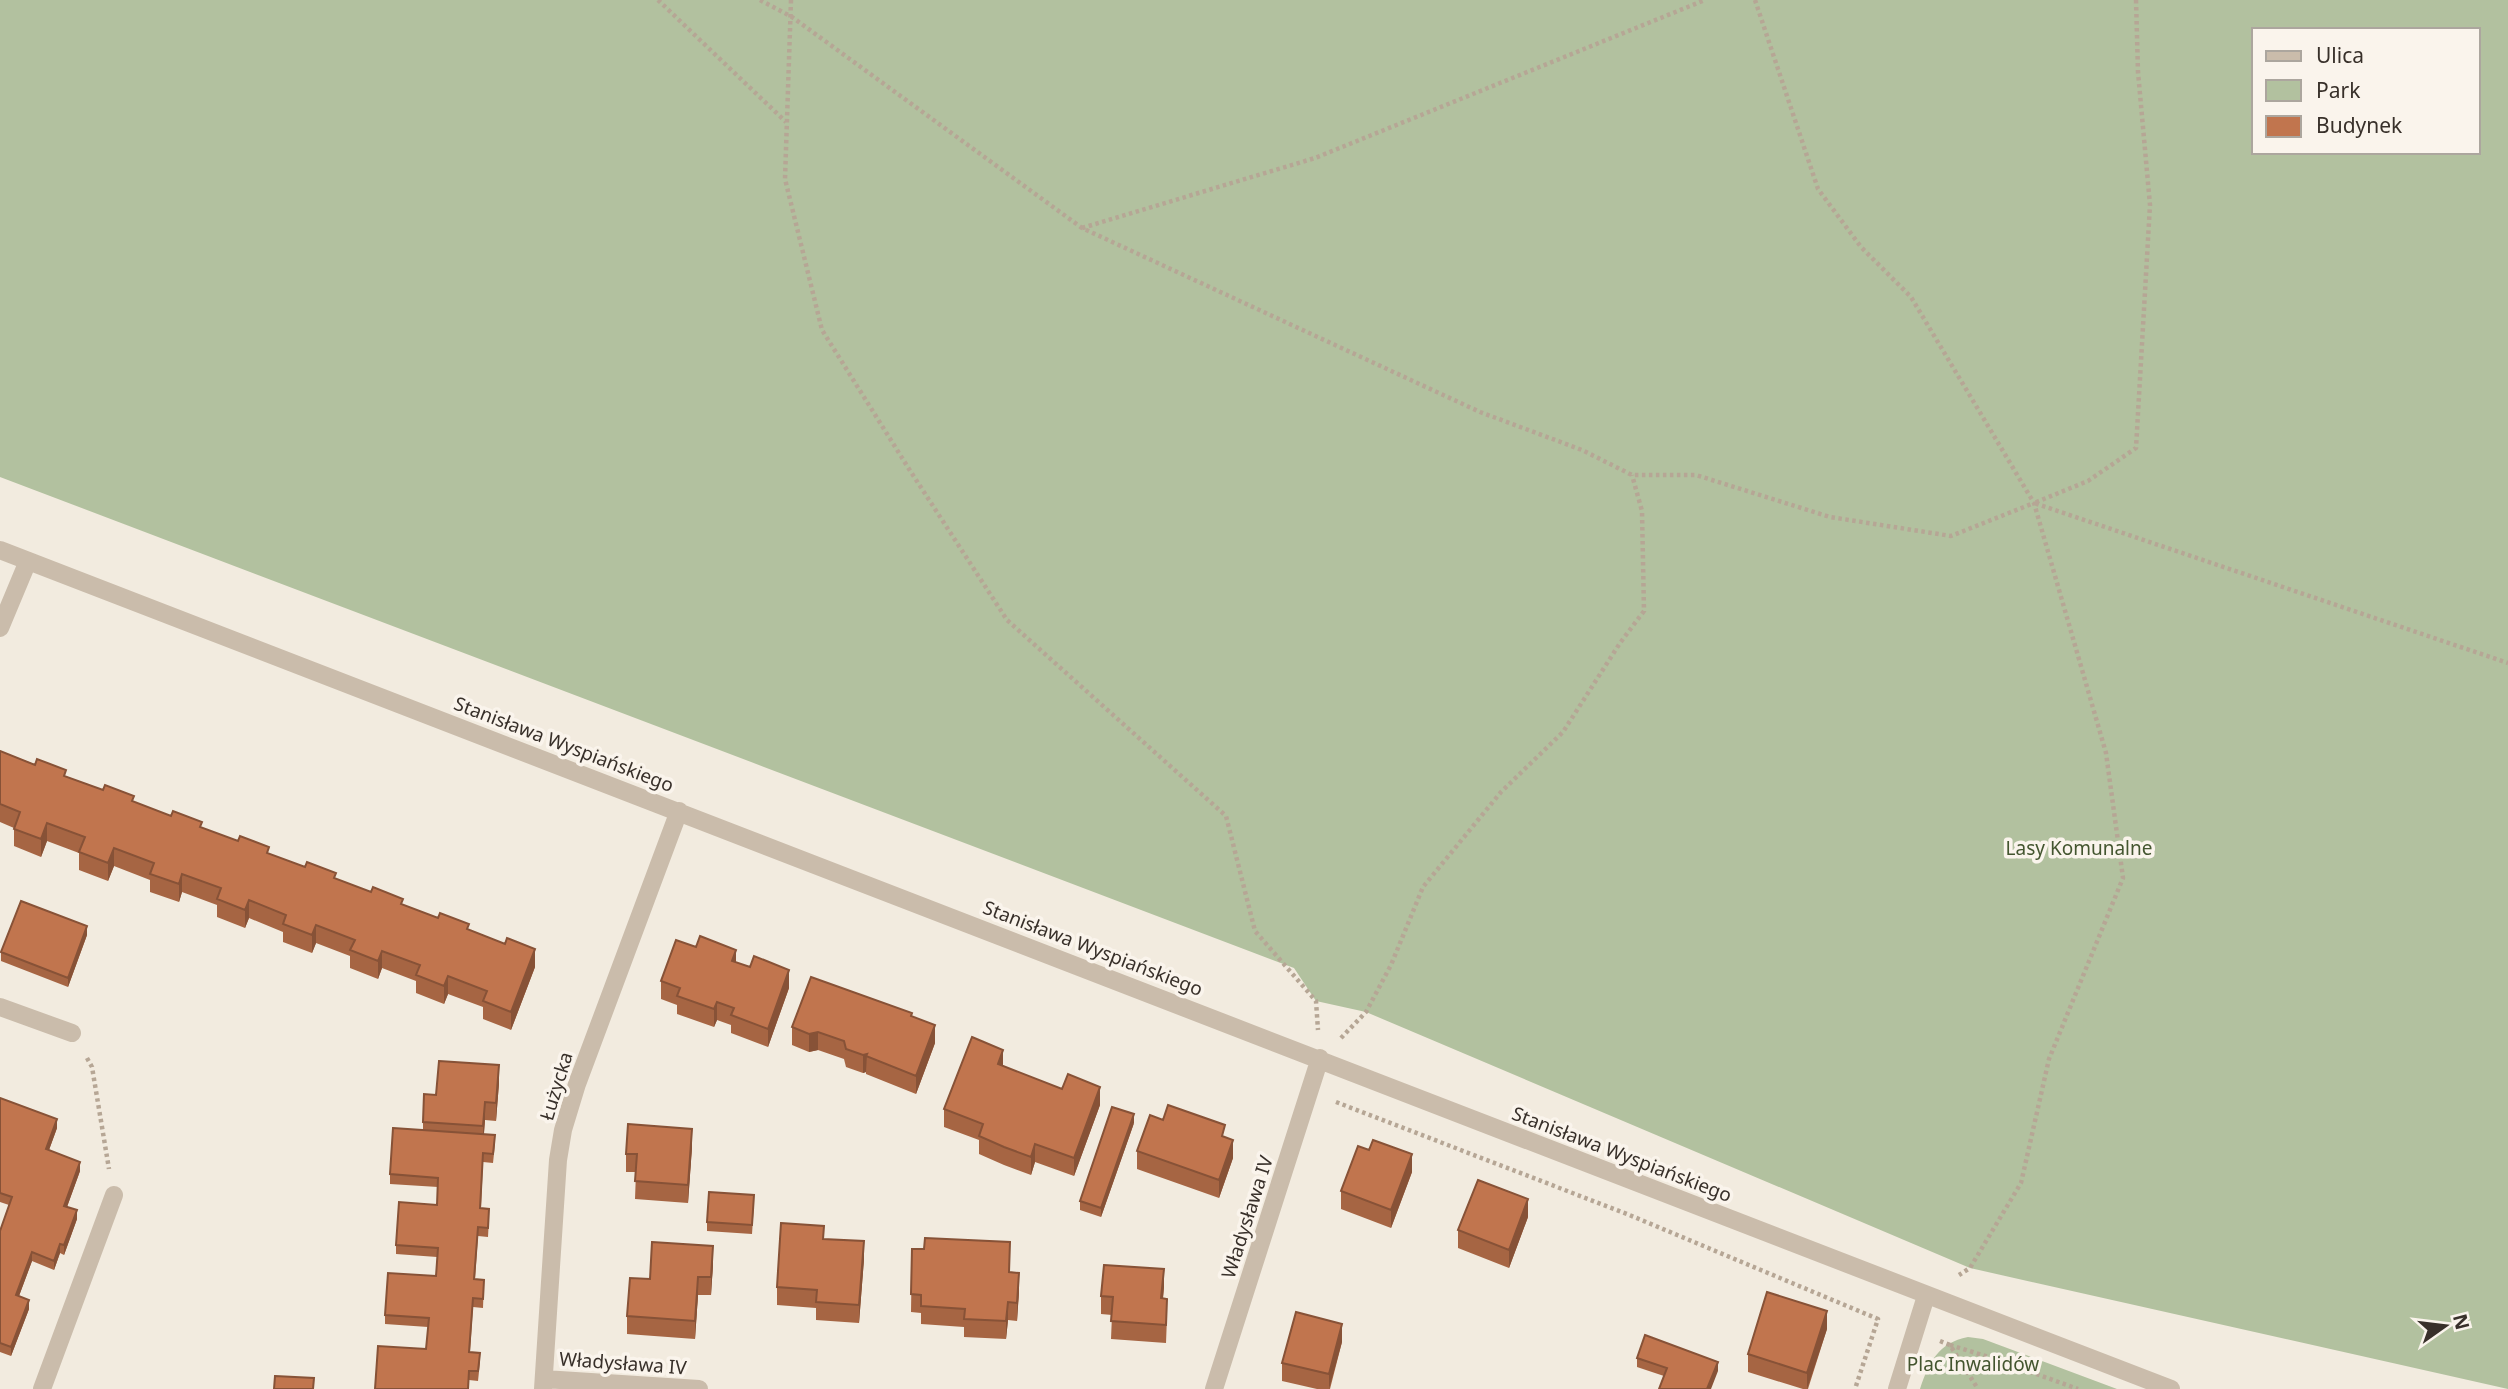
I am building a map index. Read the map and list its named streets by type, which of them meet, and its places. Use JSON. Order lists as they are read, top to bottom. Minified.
{"streets":{"street":["Stanisława Wyspiańskiego","Łużycka","Władysława IV"]},"crossings":[["Stanisława Wyspiańskiego","Łużycka"],["Stanisława Wyspiańskiego","Władysława IV"],["Łużycka","Władysława IV"]],"parks":["Lasy Komunalne","Plac Inwalidów"],"legend":["Ulica","Park","Budynek"],"north":"right"}
